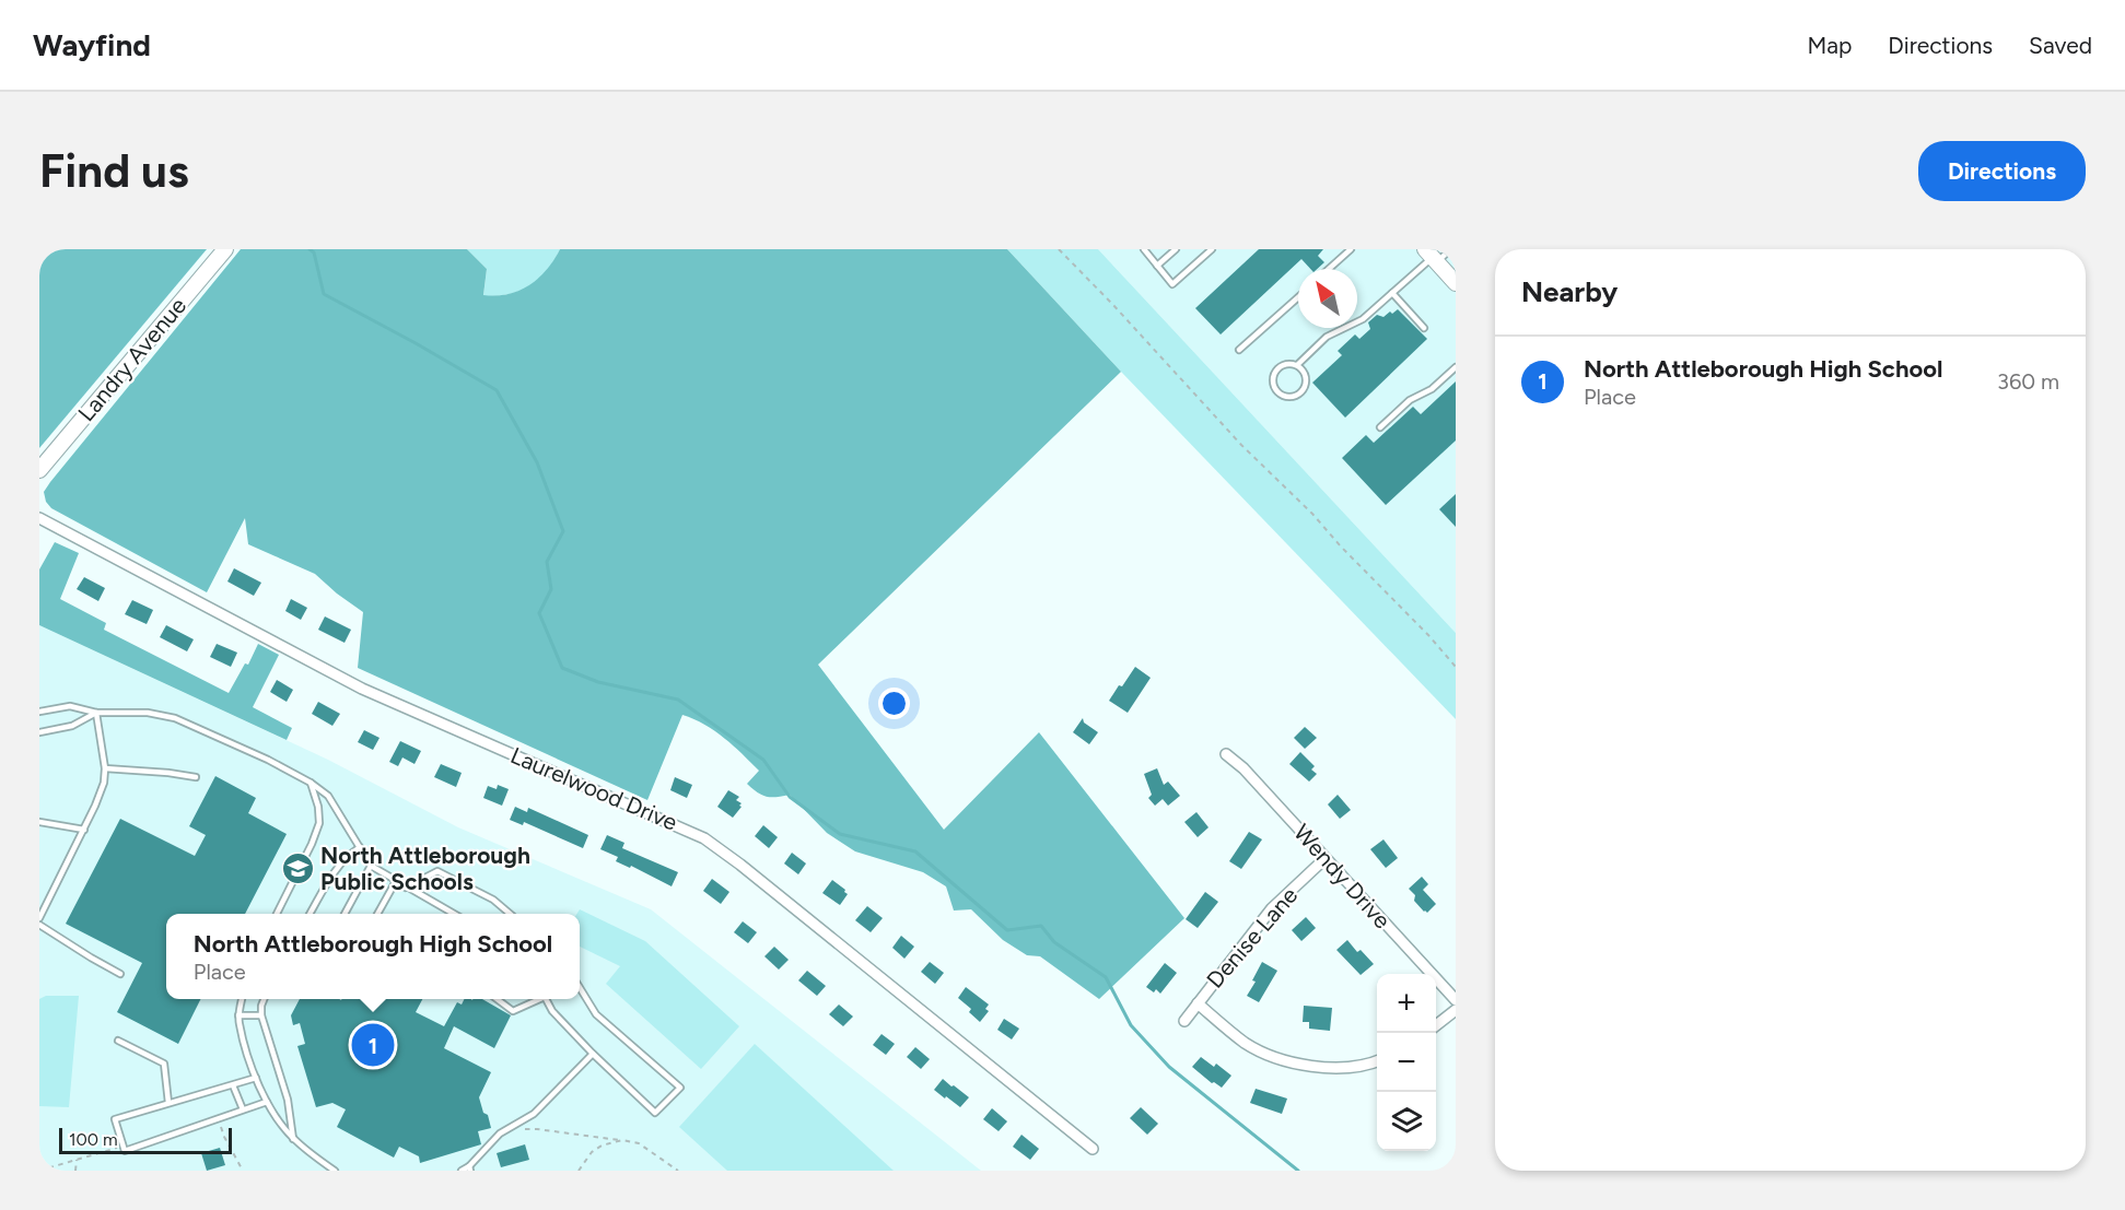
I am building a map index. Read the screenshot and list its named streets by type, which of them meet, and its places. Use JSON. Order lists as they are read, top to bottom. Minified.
{"streets":{"street":["Landry Avenue","Laurelwood Drive","Wendy Drive","Denise Lane"]},"crossings":[["Wendy Drive","Denise Lane"]],"places":{"school or university":["North Attleborough Public Schools"]},"scale_bar":"100 m","north":"top left","page":{"header":"Wayfind","nav":["Map","Directions","Saved"],"buttons":"Directions","title":"Find us","heading":"Nearby","list":[{"mark":"1","name":"North Attleborough High School","note":"Place","value":"360 m"}],"popup":["North Attleborough High School","Place"],"map_buttons":["+","−"],"pins":"1","scale":"100 m"}}
